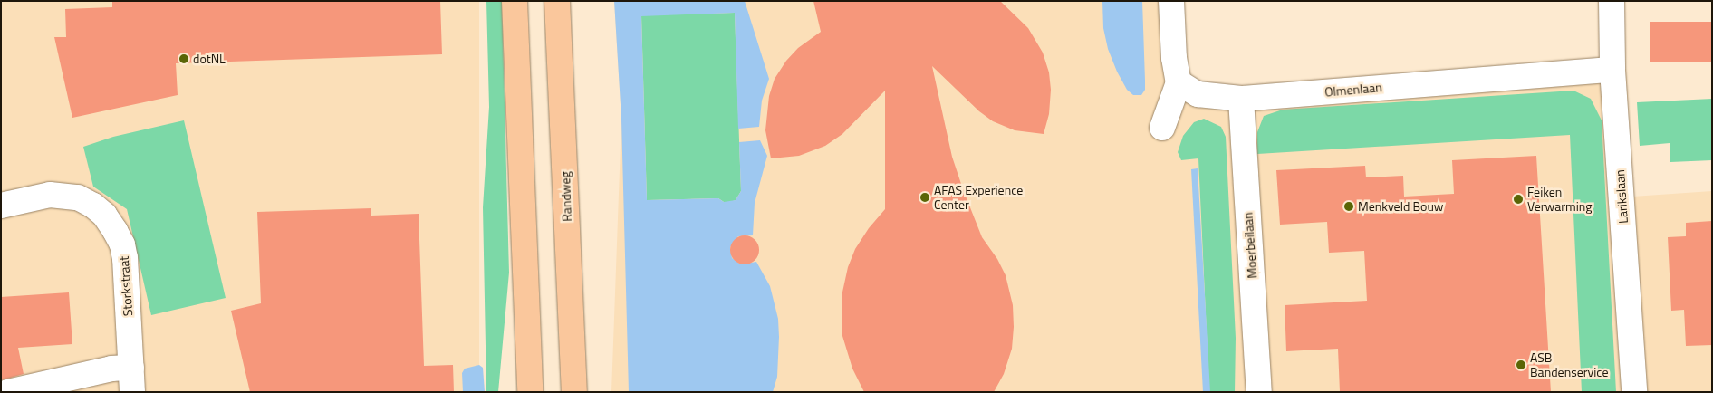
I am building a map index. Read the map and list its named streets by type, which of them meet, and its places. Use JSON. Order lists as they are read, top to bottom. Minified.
{"streets":{"main road":["Randweg"],"street":["Olmenlaan","Larikslaan","Moerbeilaan","Storkstraat"]},"crossings":[["Olmenlaan","Larikslaan"],["Olmenlaan","Moerbeilaan"]],"places":["dotNL","AFAS Experience Center","Feiken Verwarming","Menkveld Bouw","ASB Bandenservice"]}
